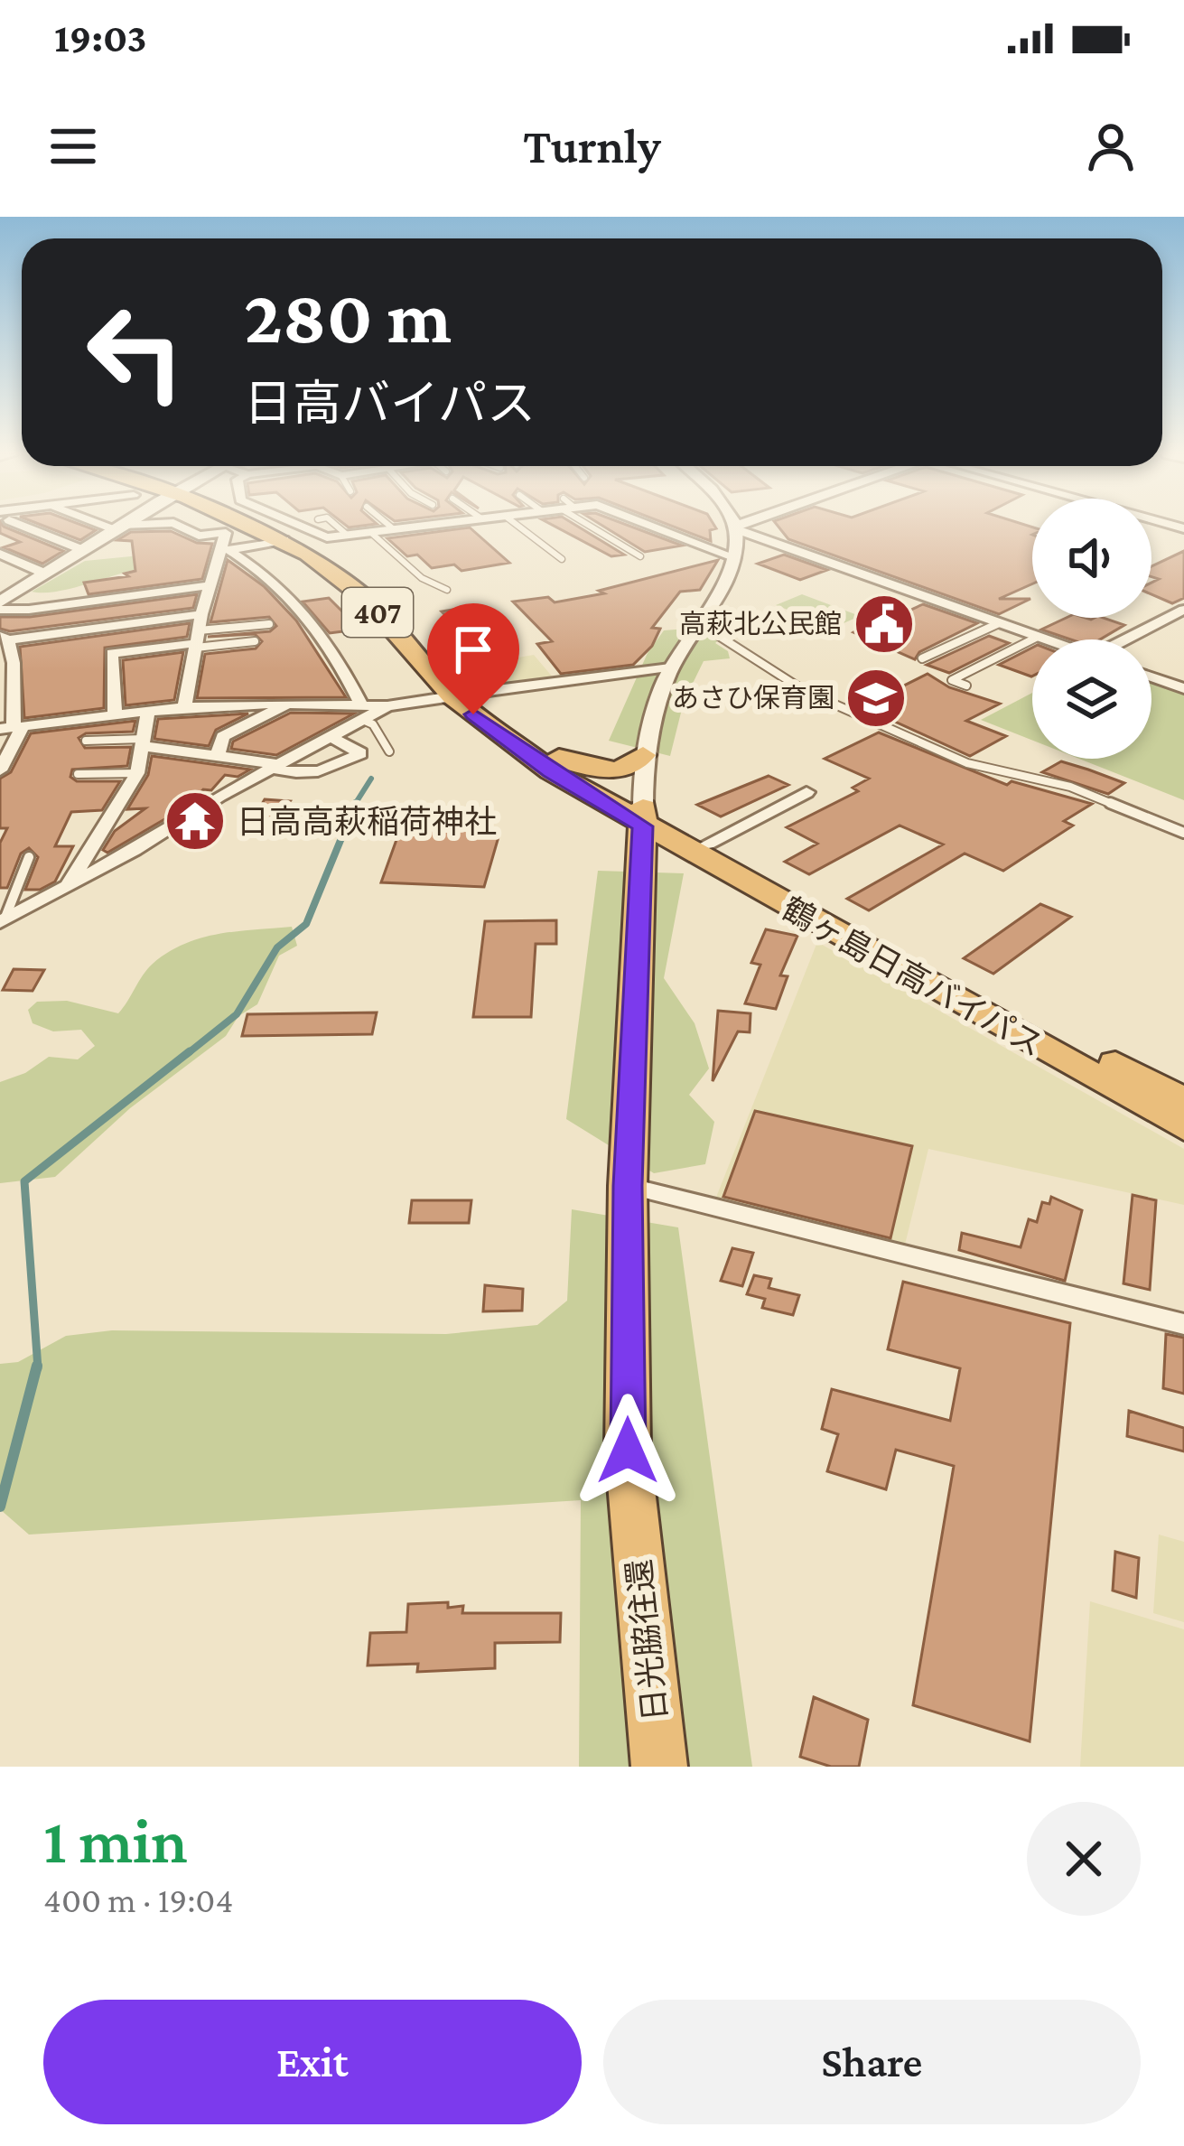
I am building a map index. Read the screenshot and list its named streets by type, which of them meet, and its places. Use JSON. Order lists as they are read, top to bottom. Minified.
{"streets":{"highway":["407","鶴ヶ島日高バイパス","日光脇往還"]},"crossings":[["407","鶴ヶ島日高バイパス"],["407","日光脇往還"],["鶴ヶ島日高バイパス","日光脇往還"]],"places":{"public building":["高萩北公民館"],"school or university":["あさひ保育園"],"temple":["日高高萩稲荷神社"]},"page":{"status":"19:03","header":"Turnly","turn":["280 m","日高バイパス"],"heading":["1 min","400 m · 19:04"],"buttons":["Exit","Share"]}}
